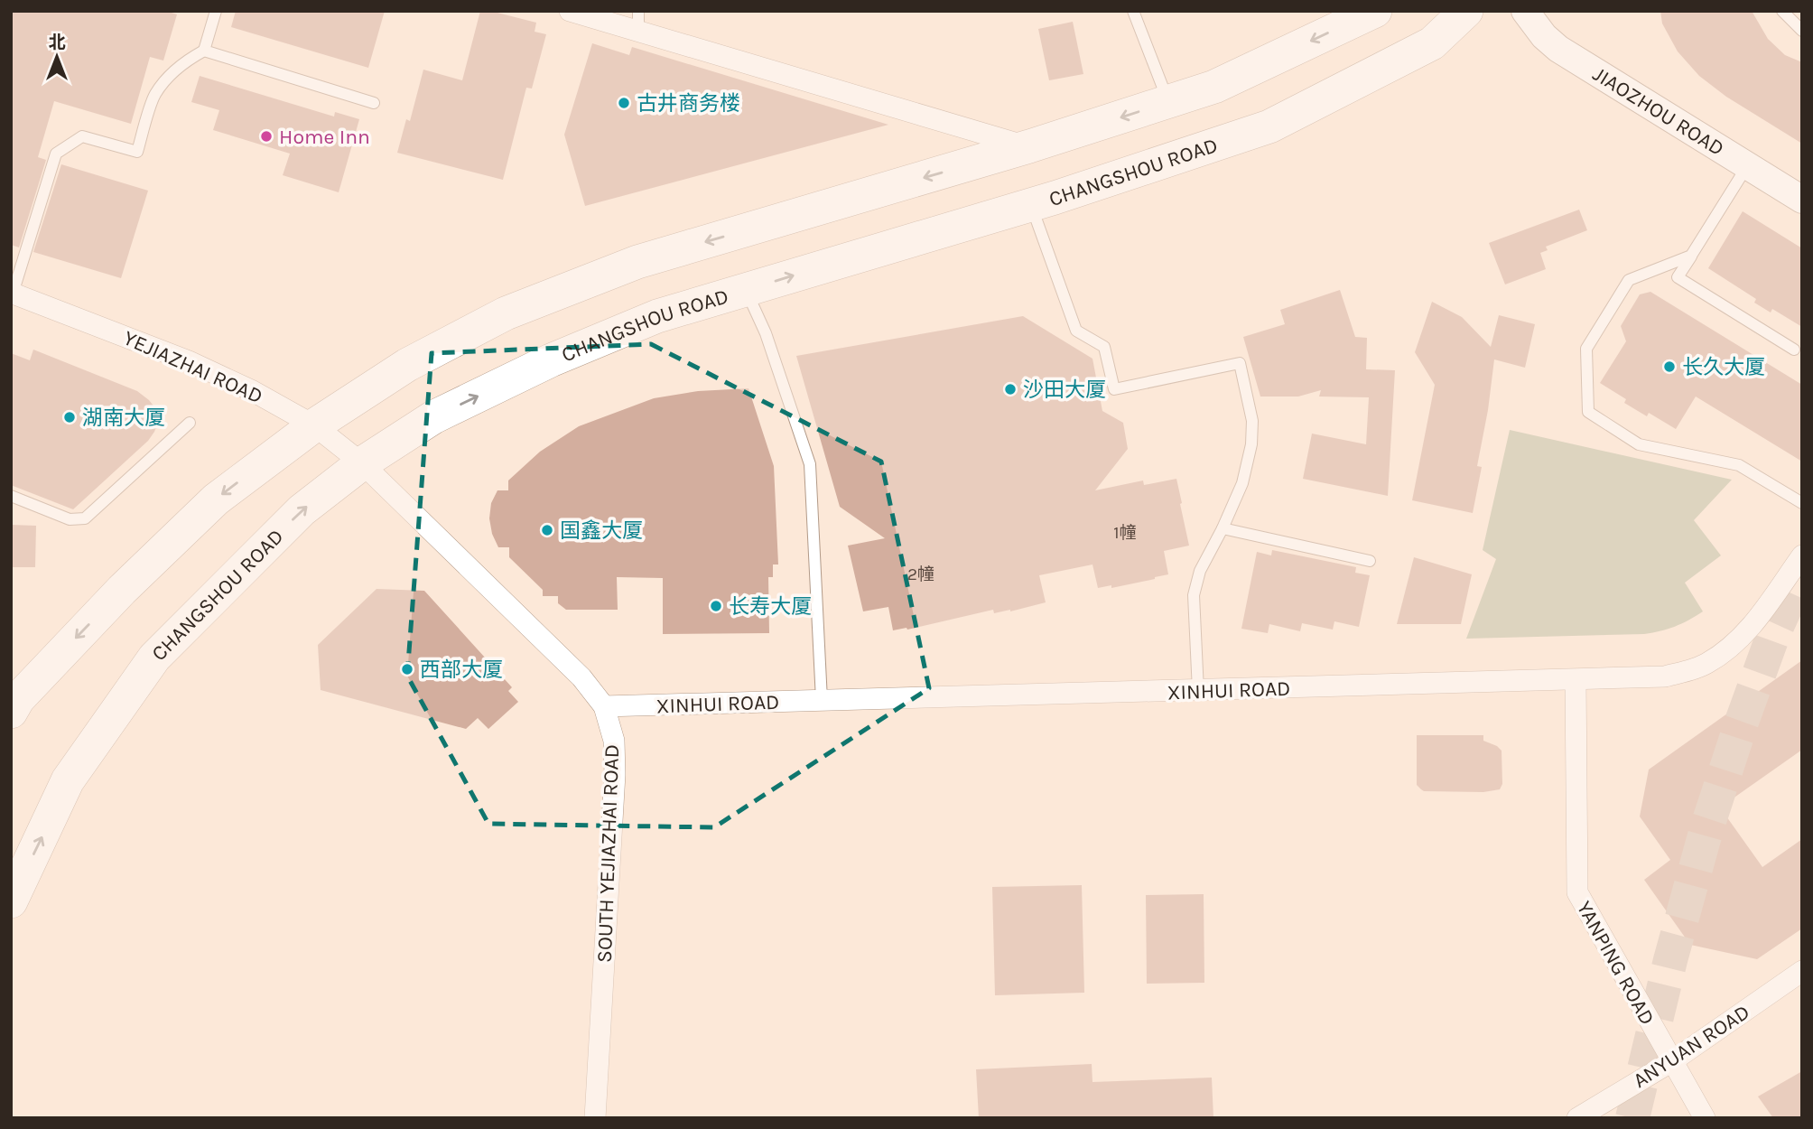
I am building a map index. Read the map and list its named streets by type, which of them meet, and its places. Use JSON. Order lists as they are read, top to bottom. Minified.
{"streets":{"main road":["CHANGSHOU ROAD"],"street":["JIAOZHOU ROAD","YEJIAZHAI ROAD","XINHUI ROAD","SOUTH YEJIAZHAI ROAD","YANPING ROAD","ANYUAN ROAD"]},"crossings":[["CHANGSHOU ROAD","YEJIAZHAI ROAD"],["CHANGSHOU ROAD","SOUTH YEJIAZHAI ROAD"],["YEJIAZHAI ROAD","SOUTH YEJIAZHAI ROAD"],["XINHUI ROAD","SOUTH YEJIAZHAI ROAD"],["XINHUI ROAD","YANPING ROAD"],["YANPING ROAD","ANYUAN ROAD"]],"places":["古井商务楼","Home Inn","长久大厦","沙田大厦","湖南大厦","国鑫大厦","长寿大厦","西部大厦"],"house_numbers":["1幢","2幢"],"north":"top"}
